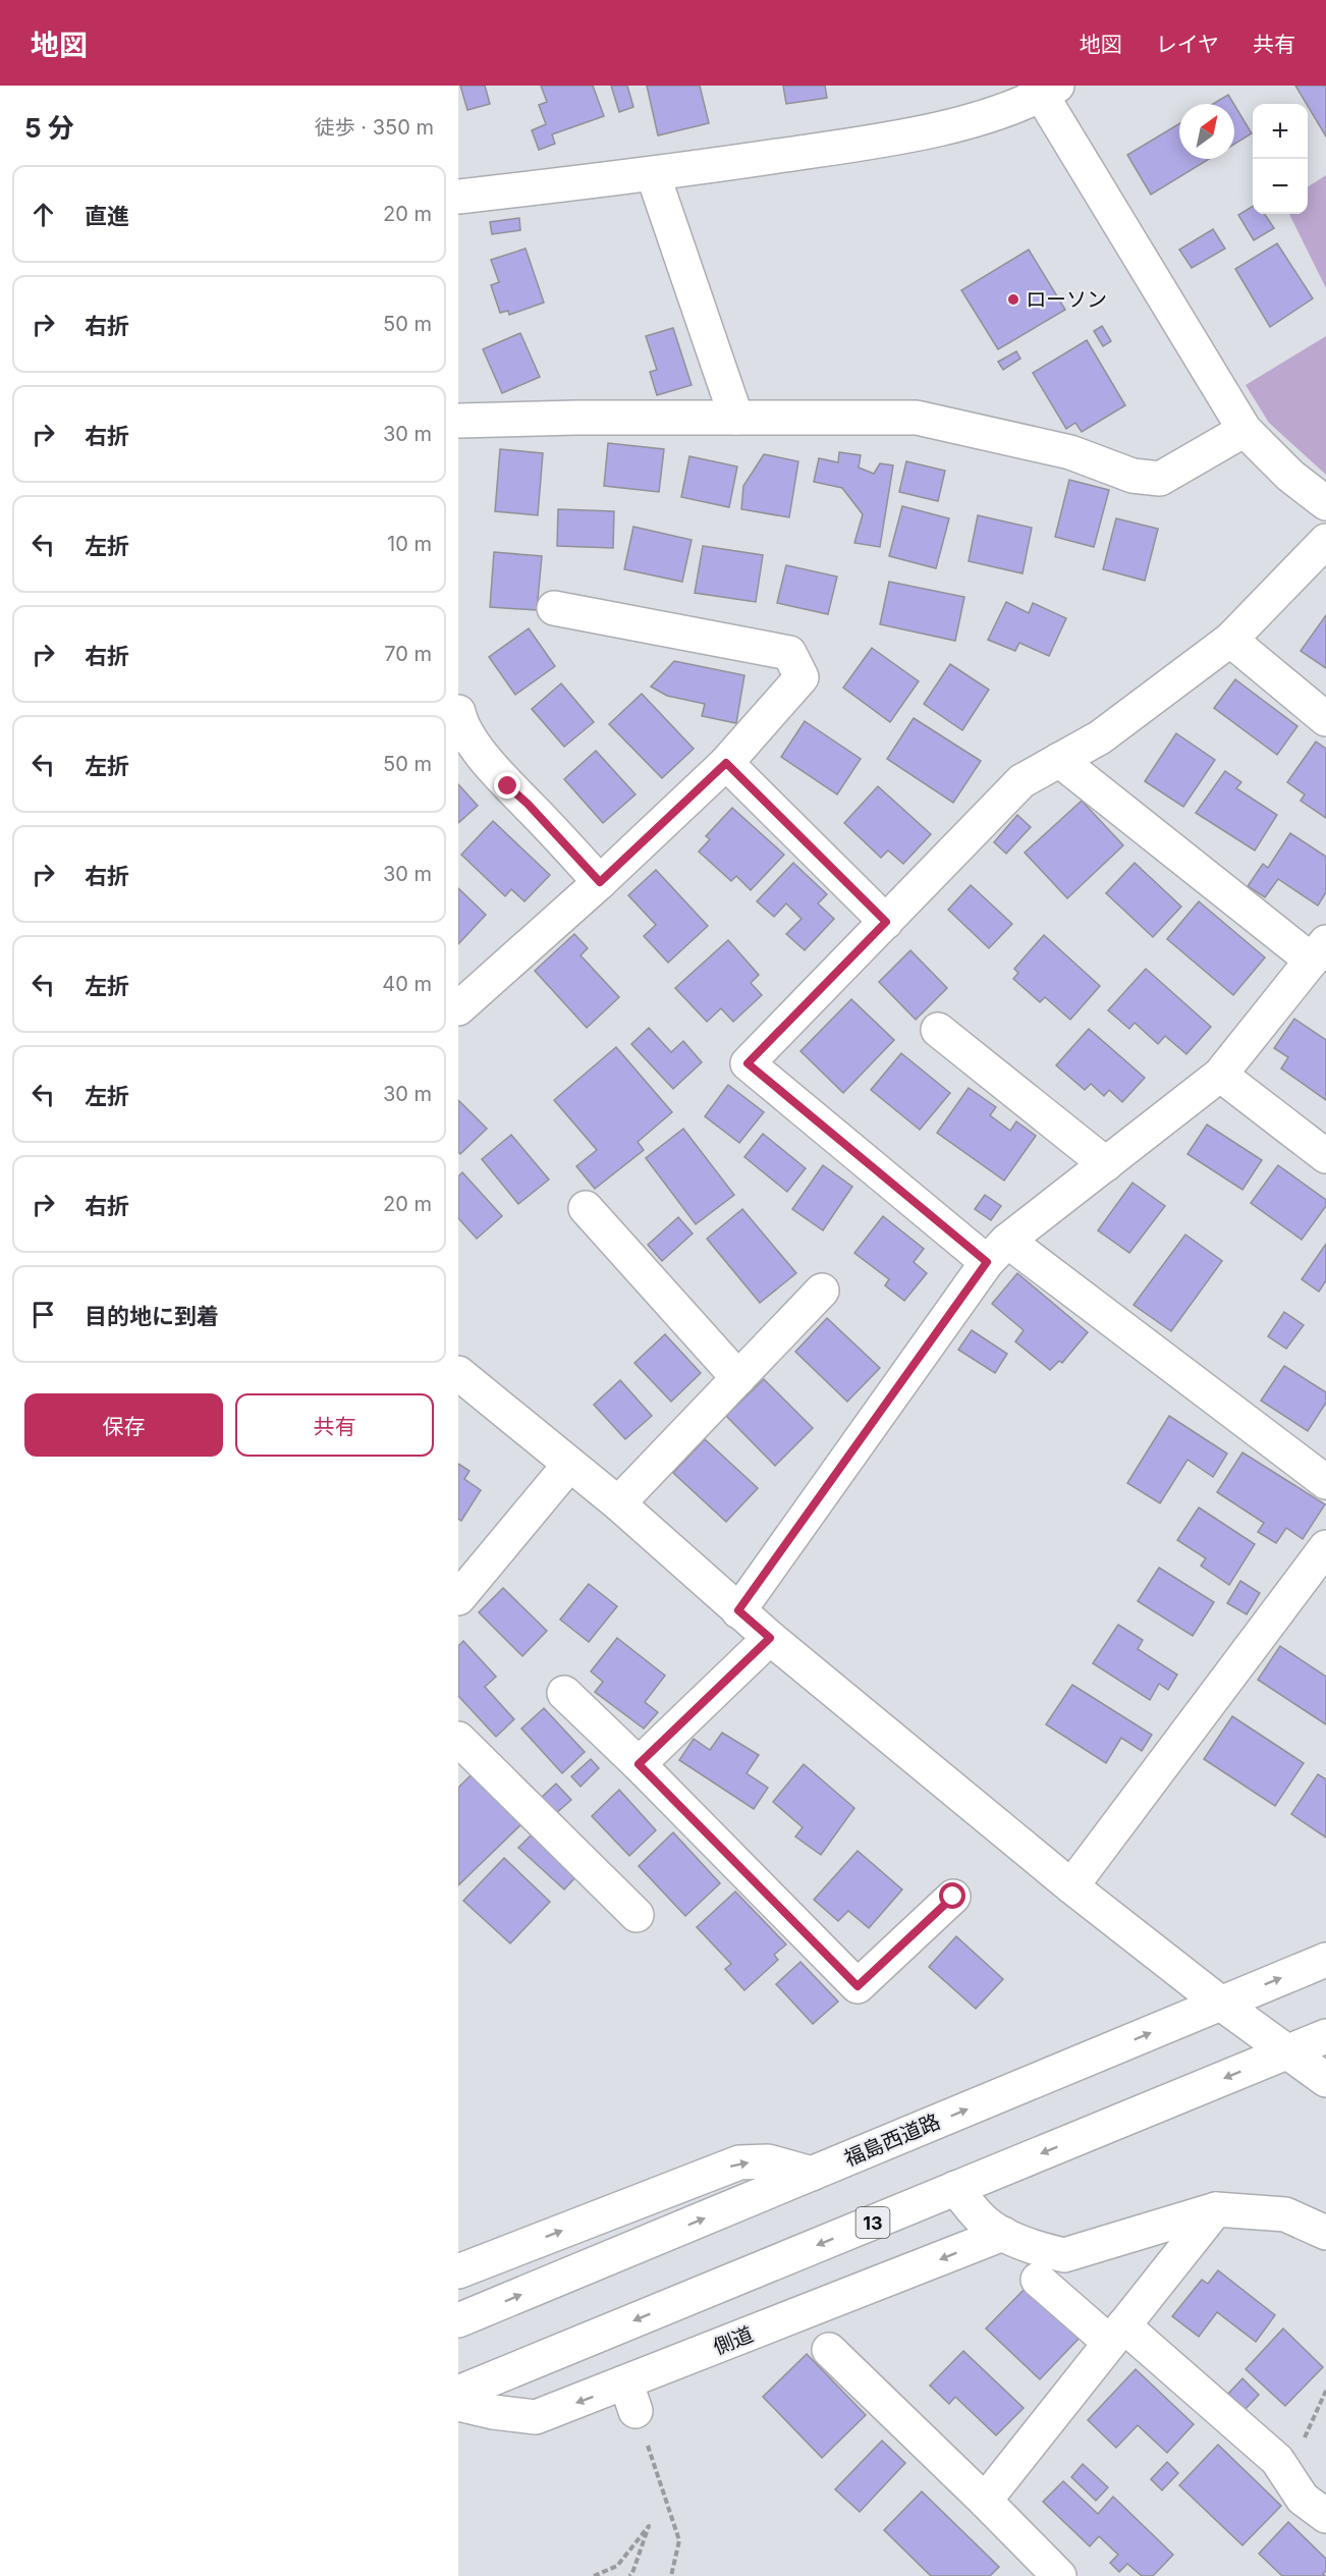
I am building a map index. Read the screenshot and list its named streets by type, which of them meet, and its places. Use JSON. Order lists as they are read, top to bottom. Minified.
{"streets":{"main road":["福島西道路","13","側道"]},"places":["ローソン"],"north":"top right","page":{"header":"地図","nav":["地図","レイヤ","共有"],"heading":["5 分","徒歩 · 350 m"],"map_buttons":["+","−"],"list":[["直進","20 m"],["右折","50 m"],["右折","30 m"],["左折","10 m"],["右折","70 m"],["左折","50 m"],["右折","30 m"],["左折","40 m"],["左折","30 m"],["右折","20 m"],"目的地に到着"],"buttons":["保存","共有"]}}
